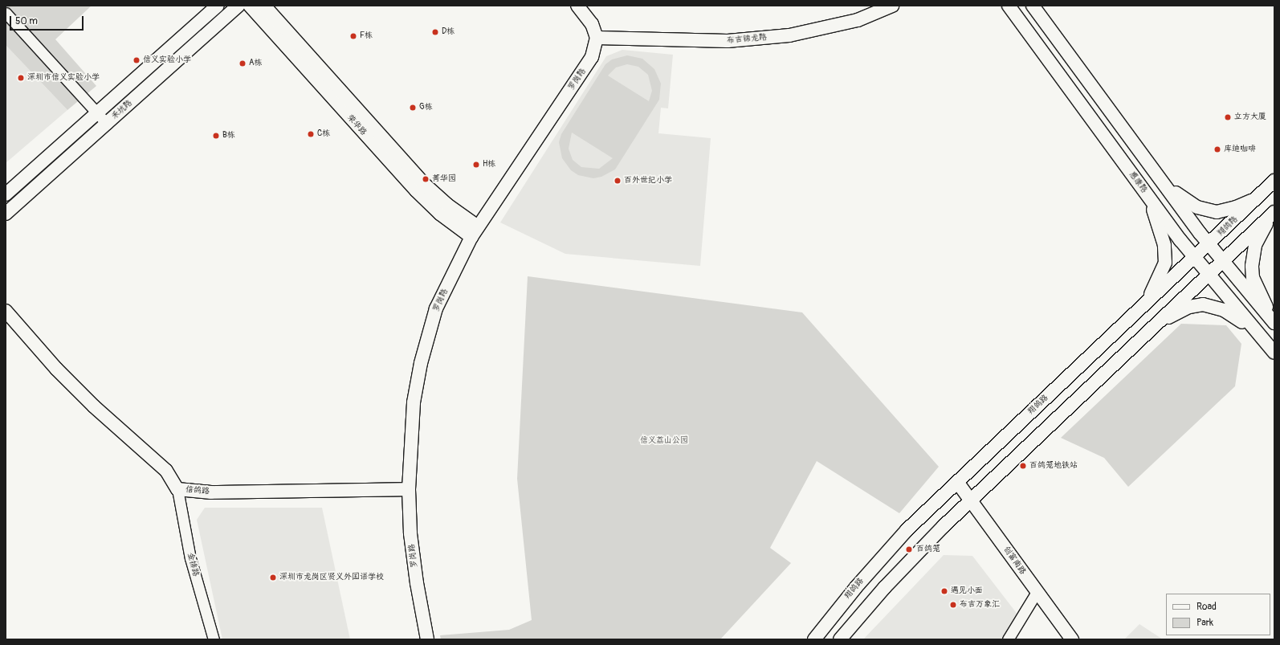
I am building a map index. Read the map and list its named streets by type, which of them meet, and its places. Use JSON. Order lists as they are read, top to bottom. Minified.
{"streets":{"street":["布吉锦龙路","罗岗路","禾坑路","荣华路","惠康路","翔鸽路","信鸽路","创富南路","金排路"]},"crossings":[["布吉锦龙路","罗岗路"],["罗岗路","荣华路"],["罗岗路","信鸽路"],["惠康路","翔鸽路"],["翔鸽路","创富南路"],["信鸽路","金排路"]],"parks":["信义荔山公园"],"places":["D栋","F栋","信义实验小学","A栋","深圳市信义实验小学","G栋","立方大厦","C栋","B栋","库迪咖啡","H栋","菁华园","百外世纪小学","百鸽笼地铁站","百鸽笼","深圳市龙岗区贤义外国语学校","遇见小面","布吉万象汇"],"legend":["Road","Park"],"scale_bar":"50 m"}
